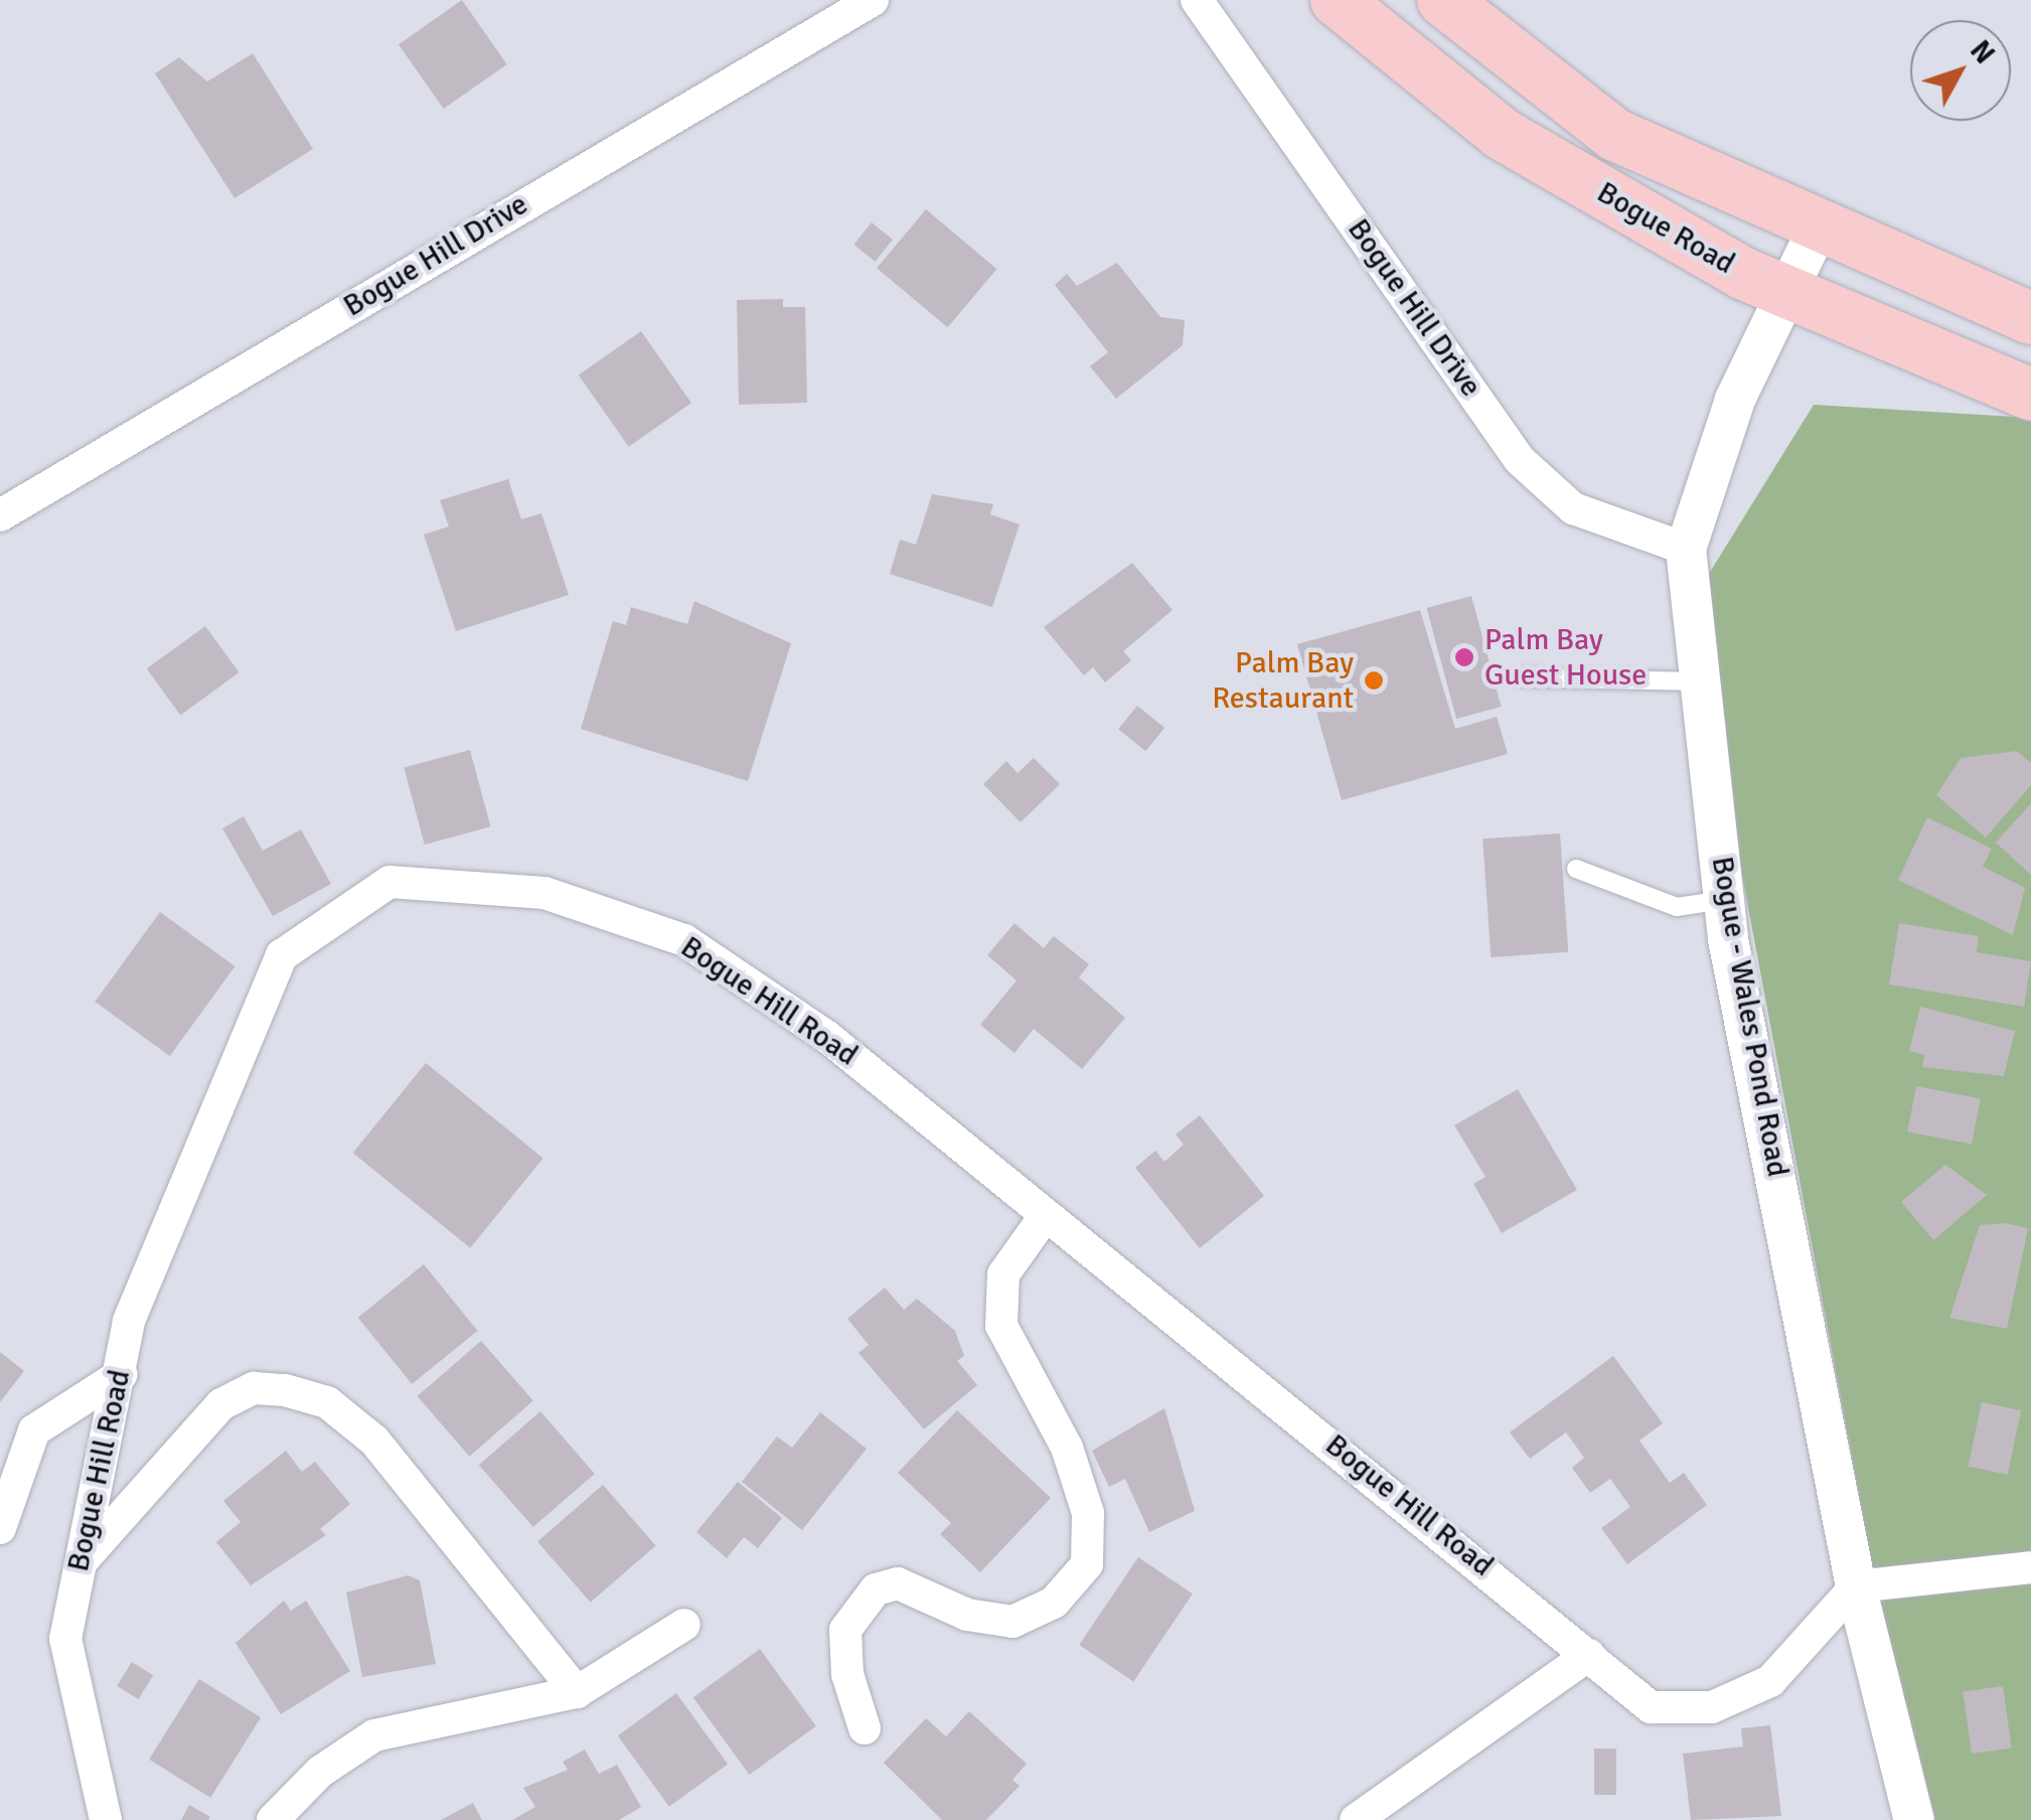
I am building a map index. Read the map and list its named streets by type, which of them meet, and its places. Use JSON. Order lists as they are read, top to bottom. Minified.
{"streets":{"main road":["Bogue Road"],"street":["Bogue Hill Drive","Bogue Hill Road","Bogue - Wales Pond Road"]},"crossings":[["Bogue Road","Bogue - Wales Pond Road"],["Bogue Hill Drive","Bogue - Wales Pond Road"],["Bogue Hill Road","Bogue - Wales Pond Road"]],"places":["Palm Bay Guest House","Palm Bay Restaurant"],"north":"top right"}
